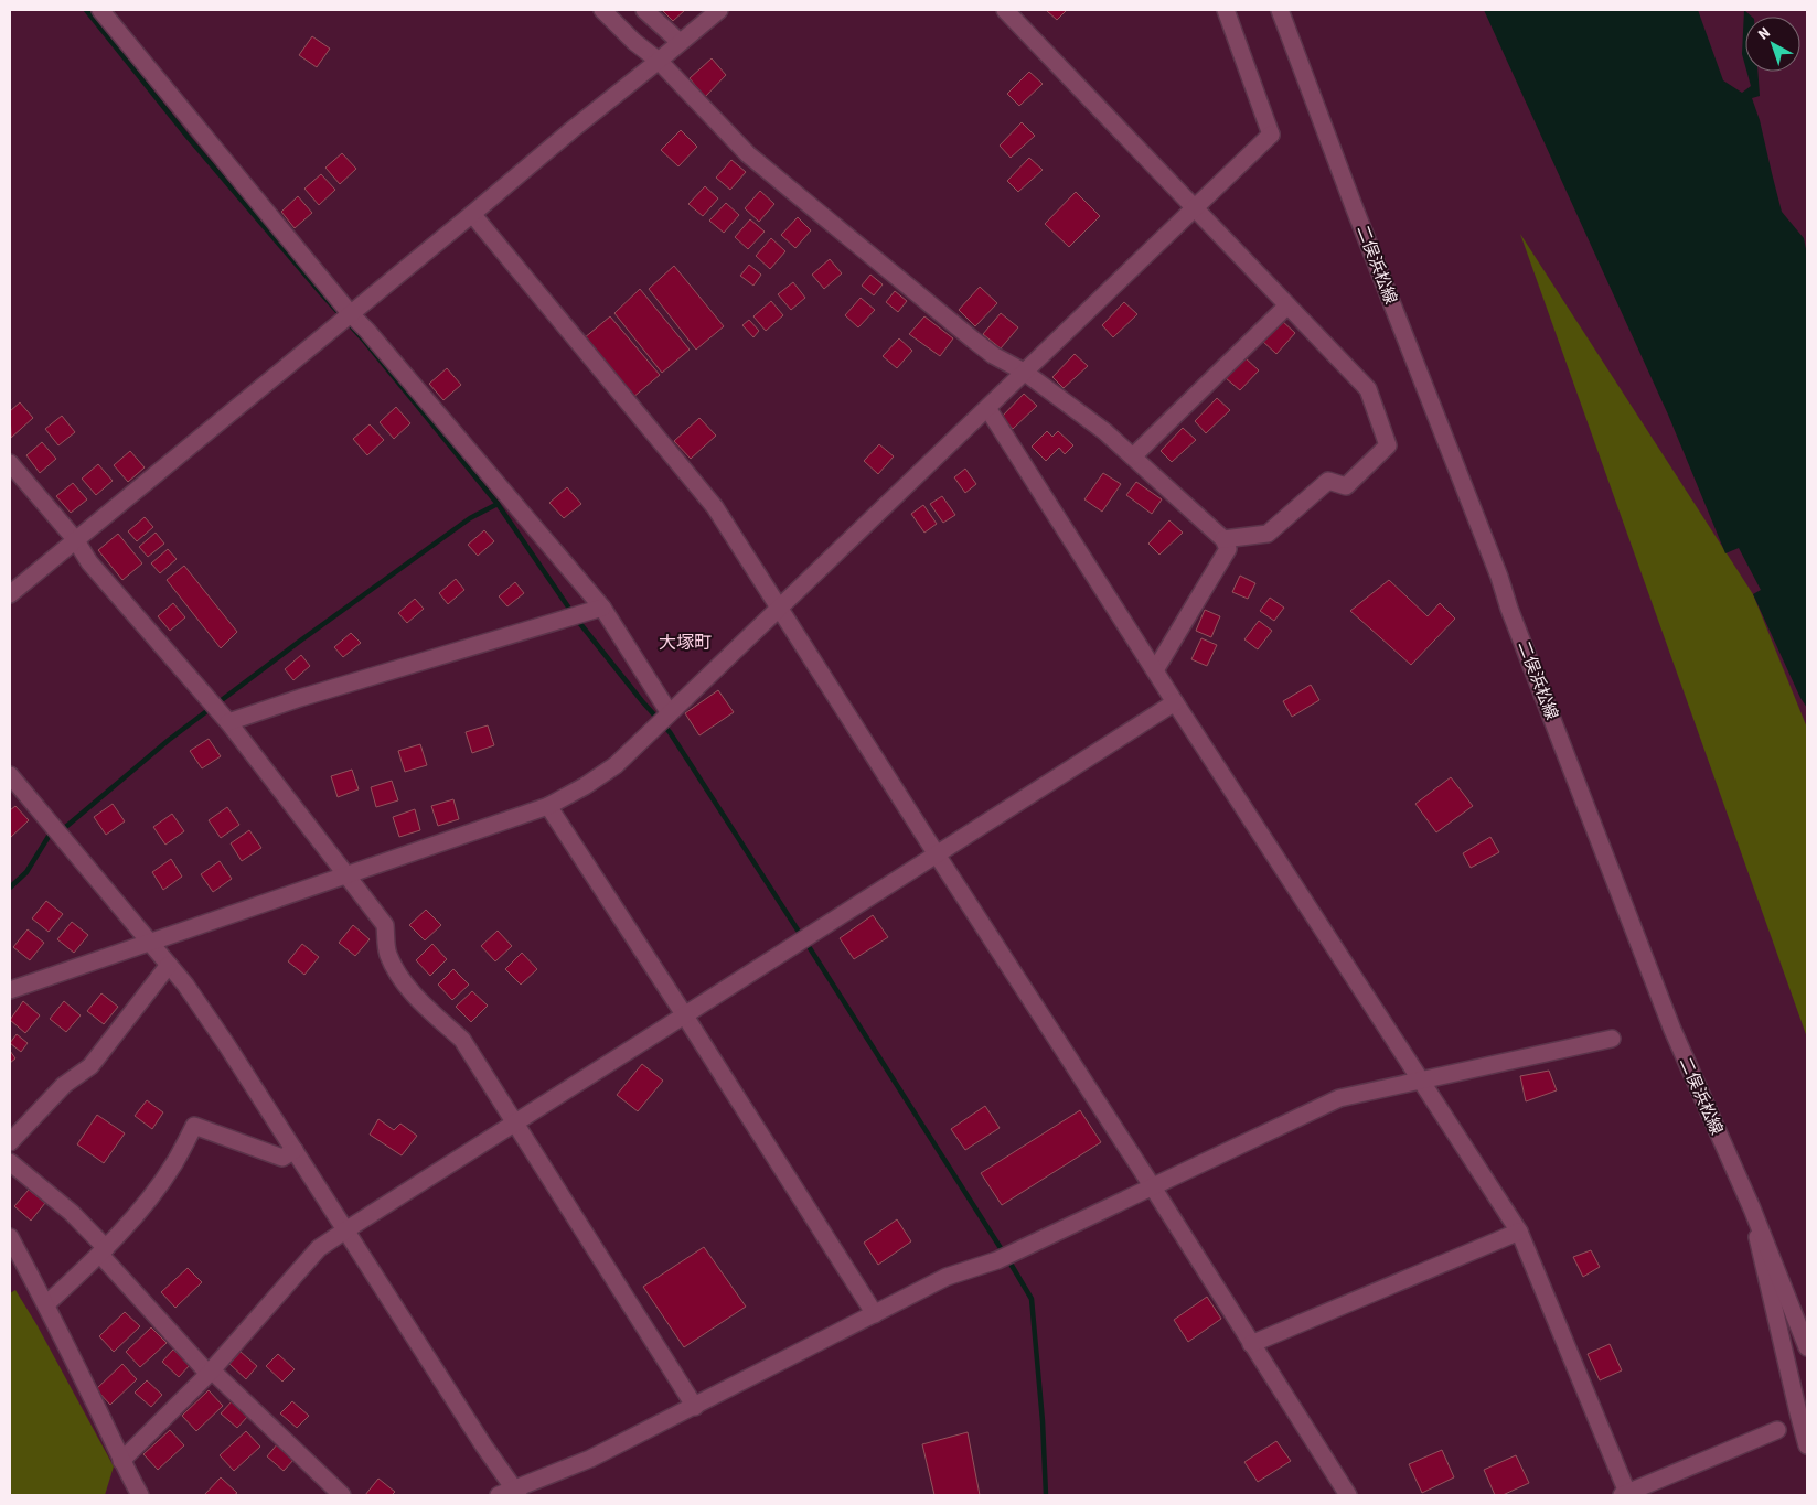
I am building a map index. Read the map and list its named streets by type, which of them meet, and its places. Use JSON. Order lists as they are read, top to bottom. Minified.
{"streets":{"street":["二俣浜松線"]},"districts":["大塚町"],"north":"top left"}
